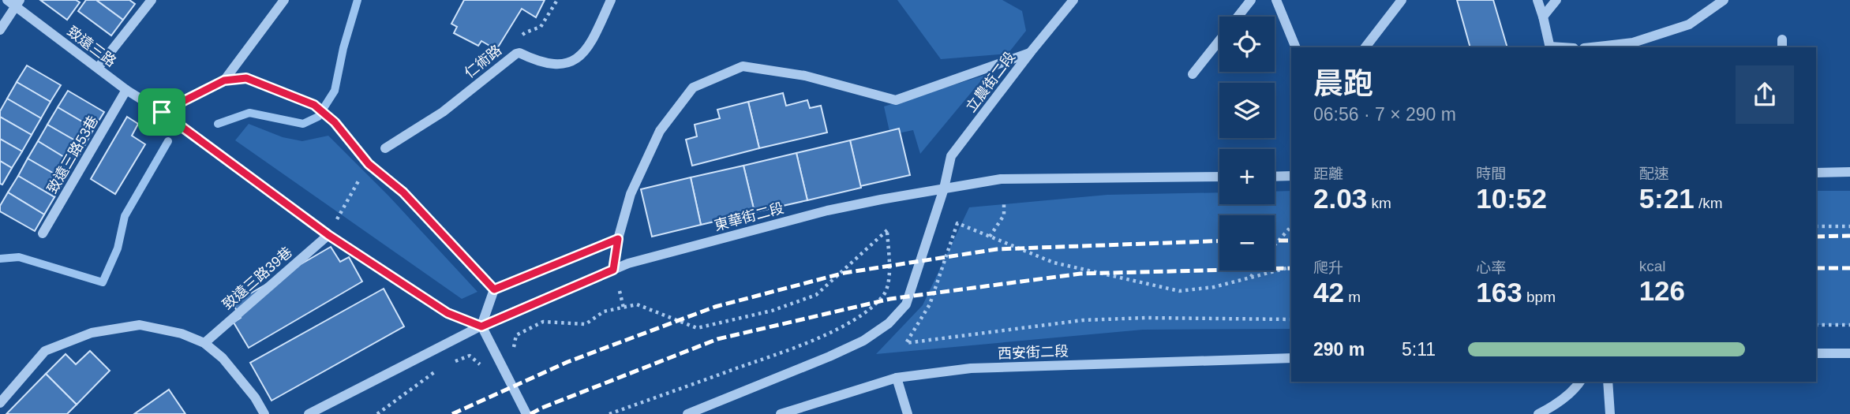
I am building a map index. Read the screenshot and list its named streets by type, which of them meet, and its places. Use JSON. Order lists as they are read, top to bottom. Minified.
{"streets":{"street":["致遠三路","仁術路","立農街二段","致遠三路53巷","東華街二段","致遠三路39巷","西安街二段"]},"crossings":[["致遠三路","致遠三路53巷"],["致遠三路","致遠三路39巷"],["立農街二段","東華街二段"]],"page":{"map_buttons":["+","−"],"heading":["晨跑","06:56 · 7 × 290 m"],"stats":[["距離","2.03 km"],["時間","10:52"],["配速","5:21 /km"],["爬升","42 m"],["心率","163 bpm"],["kcal","126"]],"list":[{"name":"290 m","note":"5:11"}]}}
